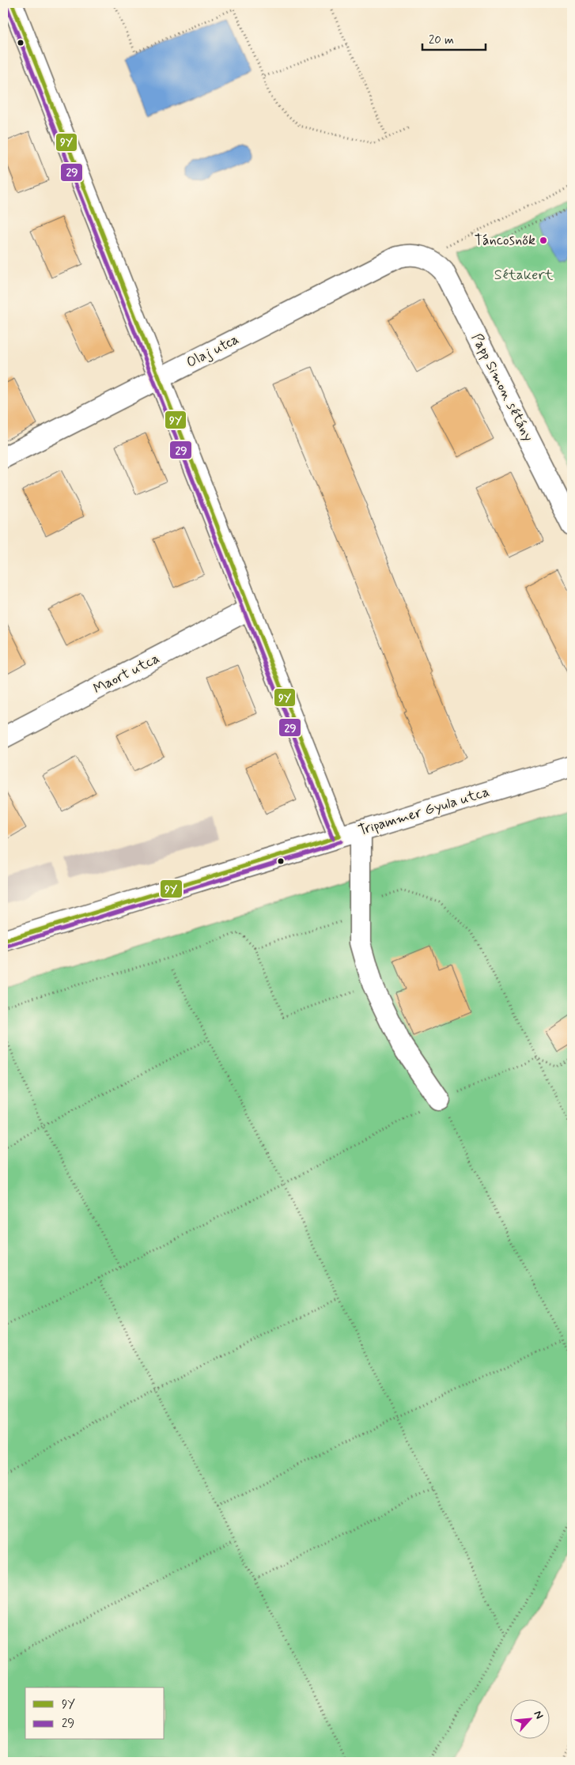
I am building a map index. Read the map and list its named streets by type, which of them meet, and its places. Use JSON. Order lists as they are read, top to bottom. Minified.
{"streets":{"street":["Olaj utca","Papp Simon sétány","Maort utca","Tripammer Gyula utca"]},"crossings":[["Olaj utca","Papp Simon sétány"]],"parks":["Sétakert"],"places":["Táncosnők"],"lines":["transit line 9Y","transit line 29"],"legend":["9Y","29"],"scale_bar":"20 m","north":"top right"}
